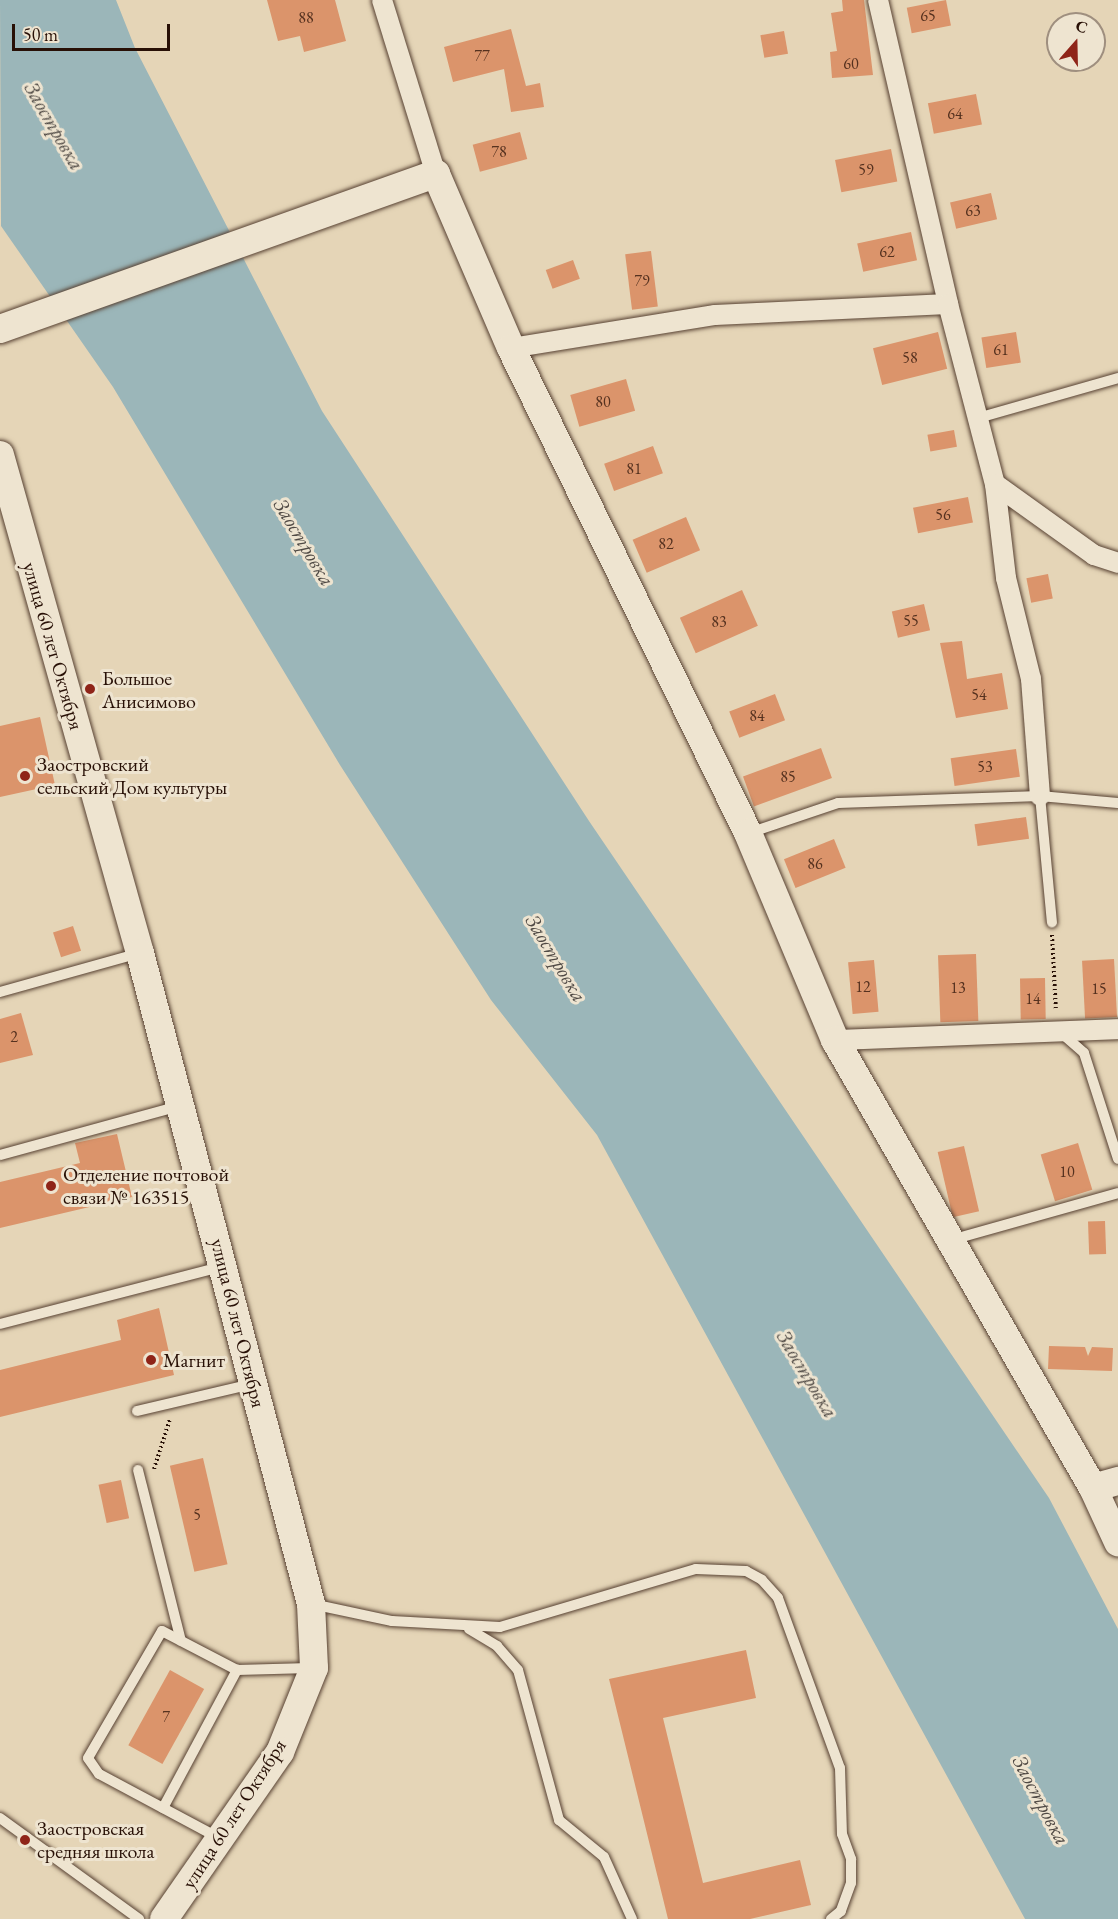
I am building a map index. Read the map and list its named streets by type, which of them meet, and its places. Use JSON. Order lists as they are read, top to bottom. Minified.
{"streets":{"street":["улица 60 лет Октября"]},"water":["Заостровка"],"places":["Большое Анисимово","Заостровский сельский Дом культуры","Отделение почтовой связи № 163515","Магнит","Заостровская средняя школа"],"house_numbers":["65","88","77","60","64","78","59","63","62","79","61","58","80","81","56","82","55","83","54","84","53","85","86","12","13","15","14","2","10","5","7"],"scale_bar":"50 m","north":"top"}
